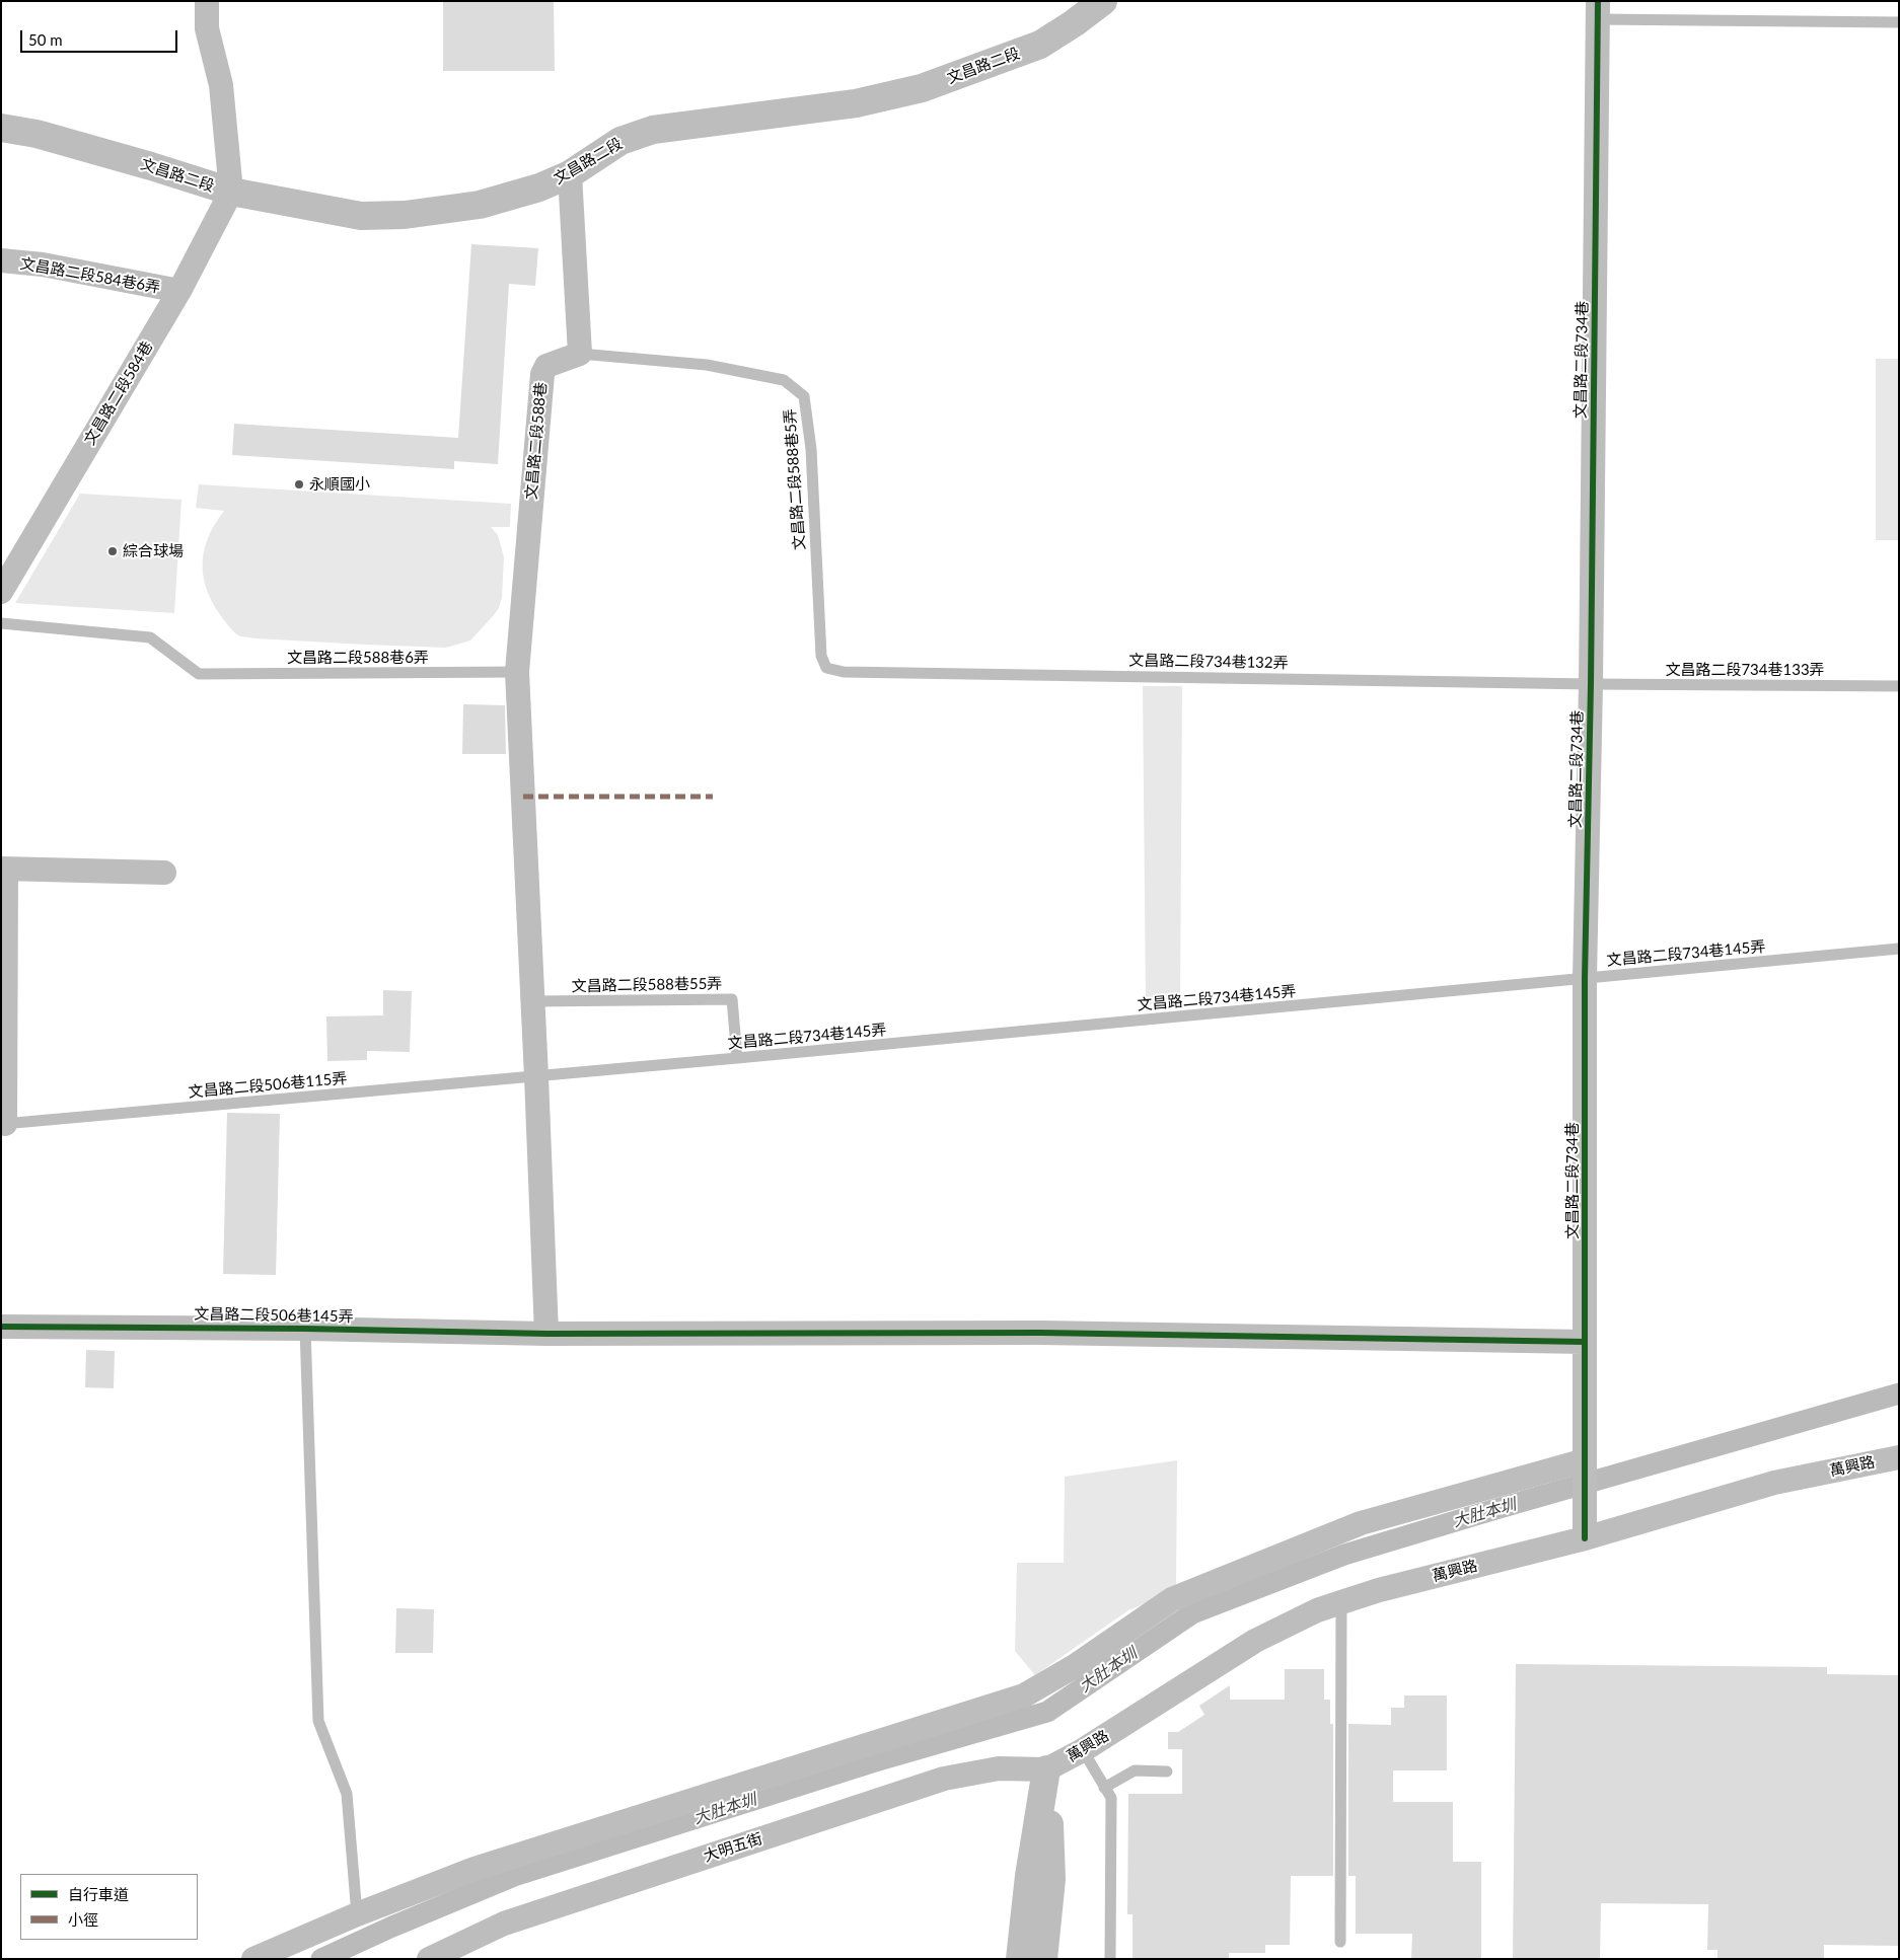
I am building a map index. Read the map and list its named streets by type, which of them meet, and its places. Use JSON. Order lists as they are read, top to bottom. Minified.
{"streets":{"street":["文昌路二段","文昌路二段584巷6弄","文昌路二段734巷","文昌路二段584巷","文昌路二段588巷","文昌路二段506巷145弄","萬興路","大明五街"],"lane":["文昌路二段588巷5弄","文昌路二段588巷6弄","文昌路二段734巷132弄","文昌路二段734巷133弄","文昌路二段734巷145弄","文昌路二段588巷55弄","文昌路二段506巷115弄"]},"crossings":[["文昌路二段","文昌路二段584巷"],["文昌路二段584巷6弄","文昌路二段584巷"],["文昌路二段734巷","文昌路二段734巷132弄"],["文昌路二段734巷","文昌路二段734巷133弄"],["文昌路二段734巷","文昌路二段734巷145弄"],["文昌路二段734巷","文昌路二段506巷145弄"],["文昌路二段734巷","萬興路"],["文昌路二段588巷","文昌路二段588巷5弄"],["文昌路二段588巷","文昌路二段588巷6弄"],["文昌路二段588巷","文昌路二段734巷145弄"],["文昌路二段588巷","文昌路二段588巷55弄"],["文昌路二段588巷","文昌路二段506巷115弄"],["文昌路二段588巷","文昌路二段506巷145弄"],["文昌路二段588巷5弄","文昌路二段734巷132弄"],["文昌路二段734巷132弄","文昌路二段734巷133弄"],["文昌路二段734巷145弄","文昌路二段588巷55弄"],["文昌路二段734巷145弄","文昌路二段506巷115弄"],["萬興路","大明五街"]],"water":["大肚本圳"],"places":["永順國小","綜合球場"],"legend":["自行車道","小徑"],"scale_bar":"50 m"}
